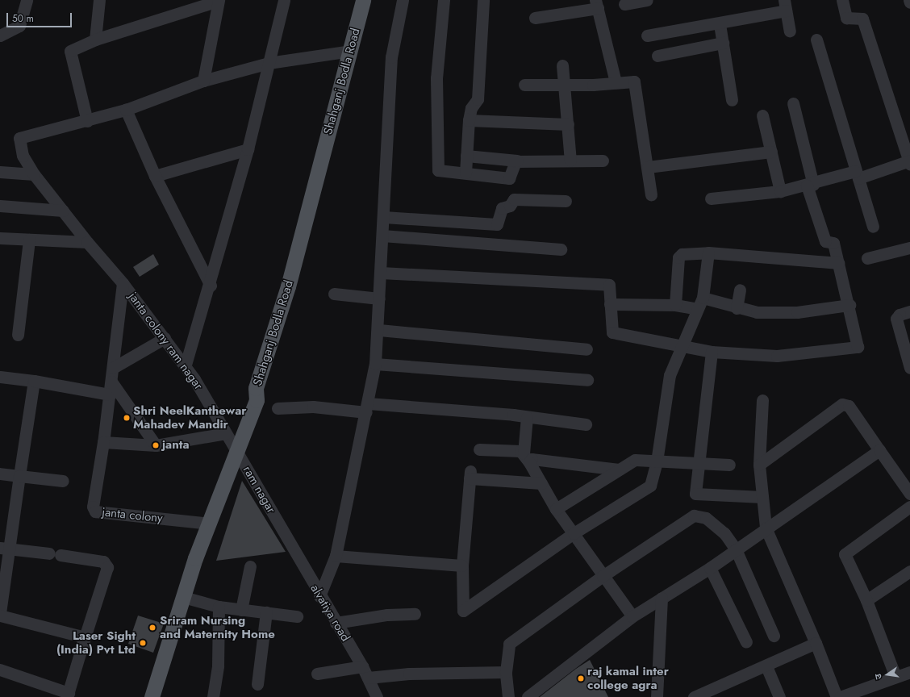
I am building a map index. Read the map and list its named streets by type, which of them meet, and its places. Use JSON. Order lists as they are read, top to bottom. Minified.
{"streets":{"main road":["Shahganj Bodla Road"],"street":["janta colony ram nagar","ram nagar","janta colony","alvatiya road"]},"crossings":[["Shahganj Bodla Road","janta colony ram nagar"],["Shahganj Bodla Road","ram nagar"],["janta colony ram nagar","ram nagar"],["janta colony ram nagar","janta colony"],["ram nagar","alvatiya road"]],"places":["Shri NeelKanthewar Mahadev Mandir","janta","Sriram Nursing and Maternity Home","Laser Sight (India) Pvt Ltd","raj kamal inter college agra"],"scale_bar":"50 m","north":"left"}
